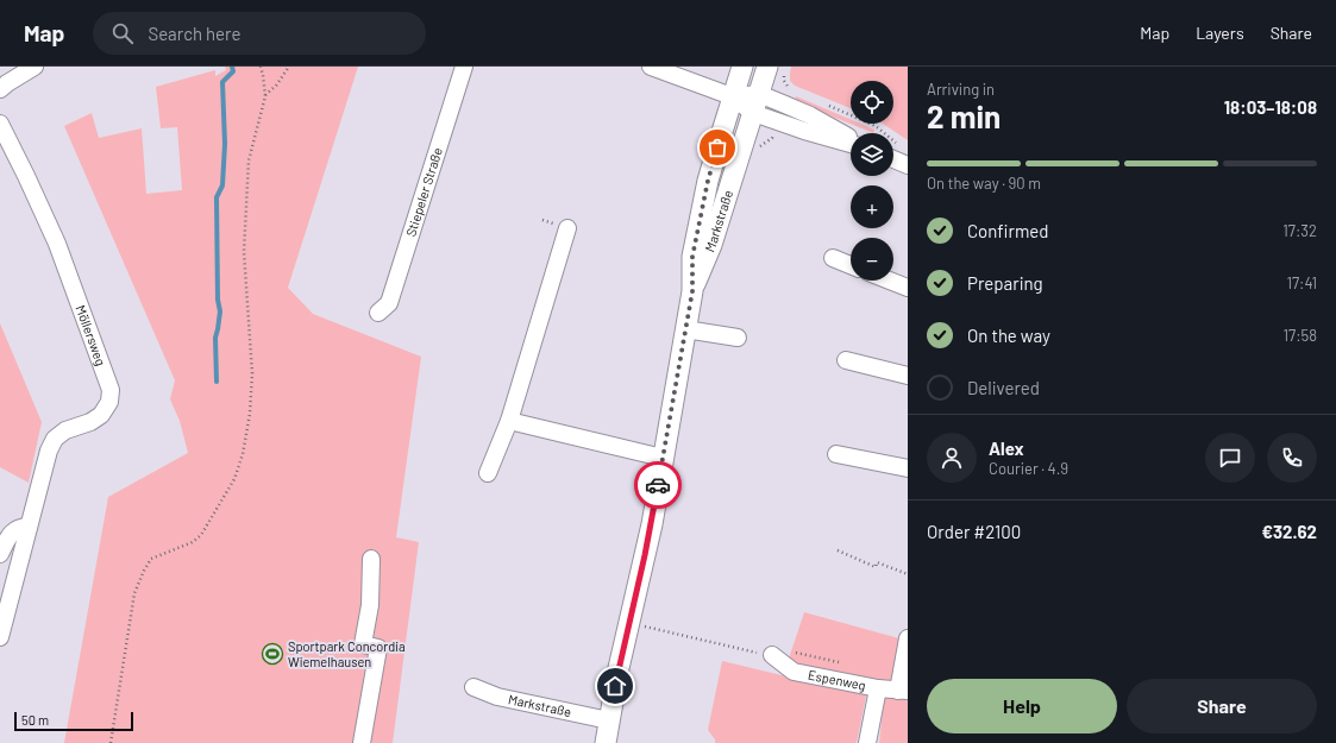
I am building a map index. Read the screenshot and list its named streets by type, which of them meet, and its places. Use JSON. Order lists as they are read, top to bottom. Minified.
{"streets":{"main road":["Markstraße"],"street":["Stiepeler Straße","Möllersweg","Espenweg"]},"places":{"sports":["Sportpark Concordia Wiemelhausen"]},"scale_bar":"50 m","page":{"header":"Map","search":"Search here","nav":["Map","Layers","Share"],"heading":["2 min","Arriving in","18:03–18:08"],"panel":["Alex","Courier · 4.9","Order #2100","€32.62"],"map_buttons":["+","−"],"bar":"On the way · 90 m","list":[["Confirmed","17:32"],["Preparing","17:41"],["On the way","17:58"],"Delivered"],"buttons":["Help","Share"],"scale":"50 m"}}
